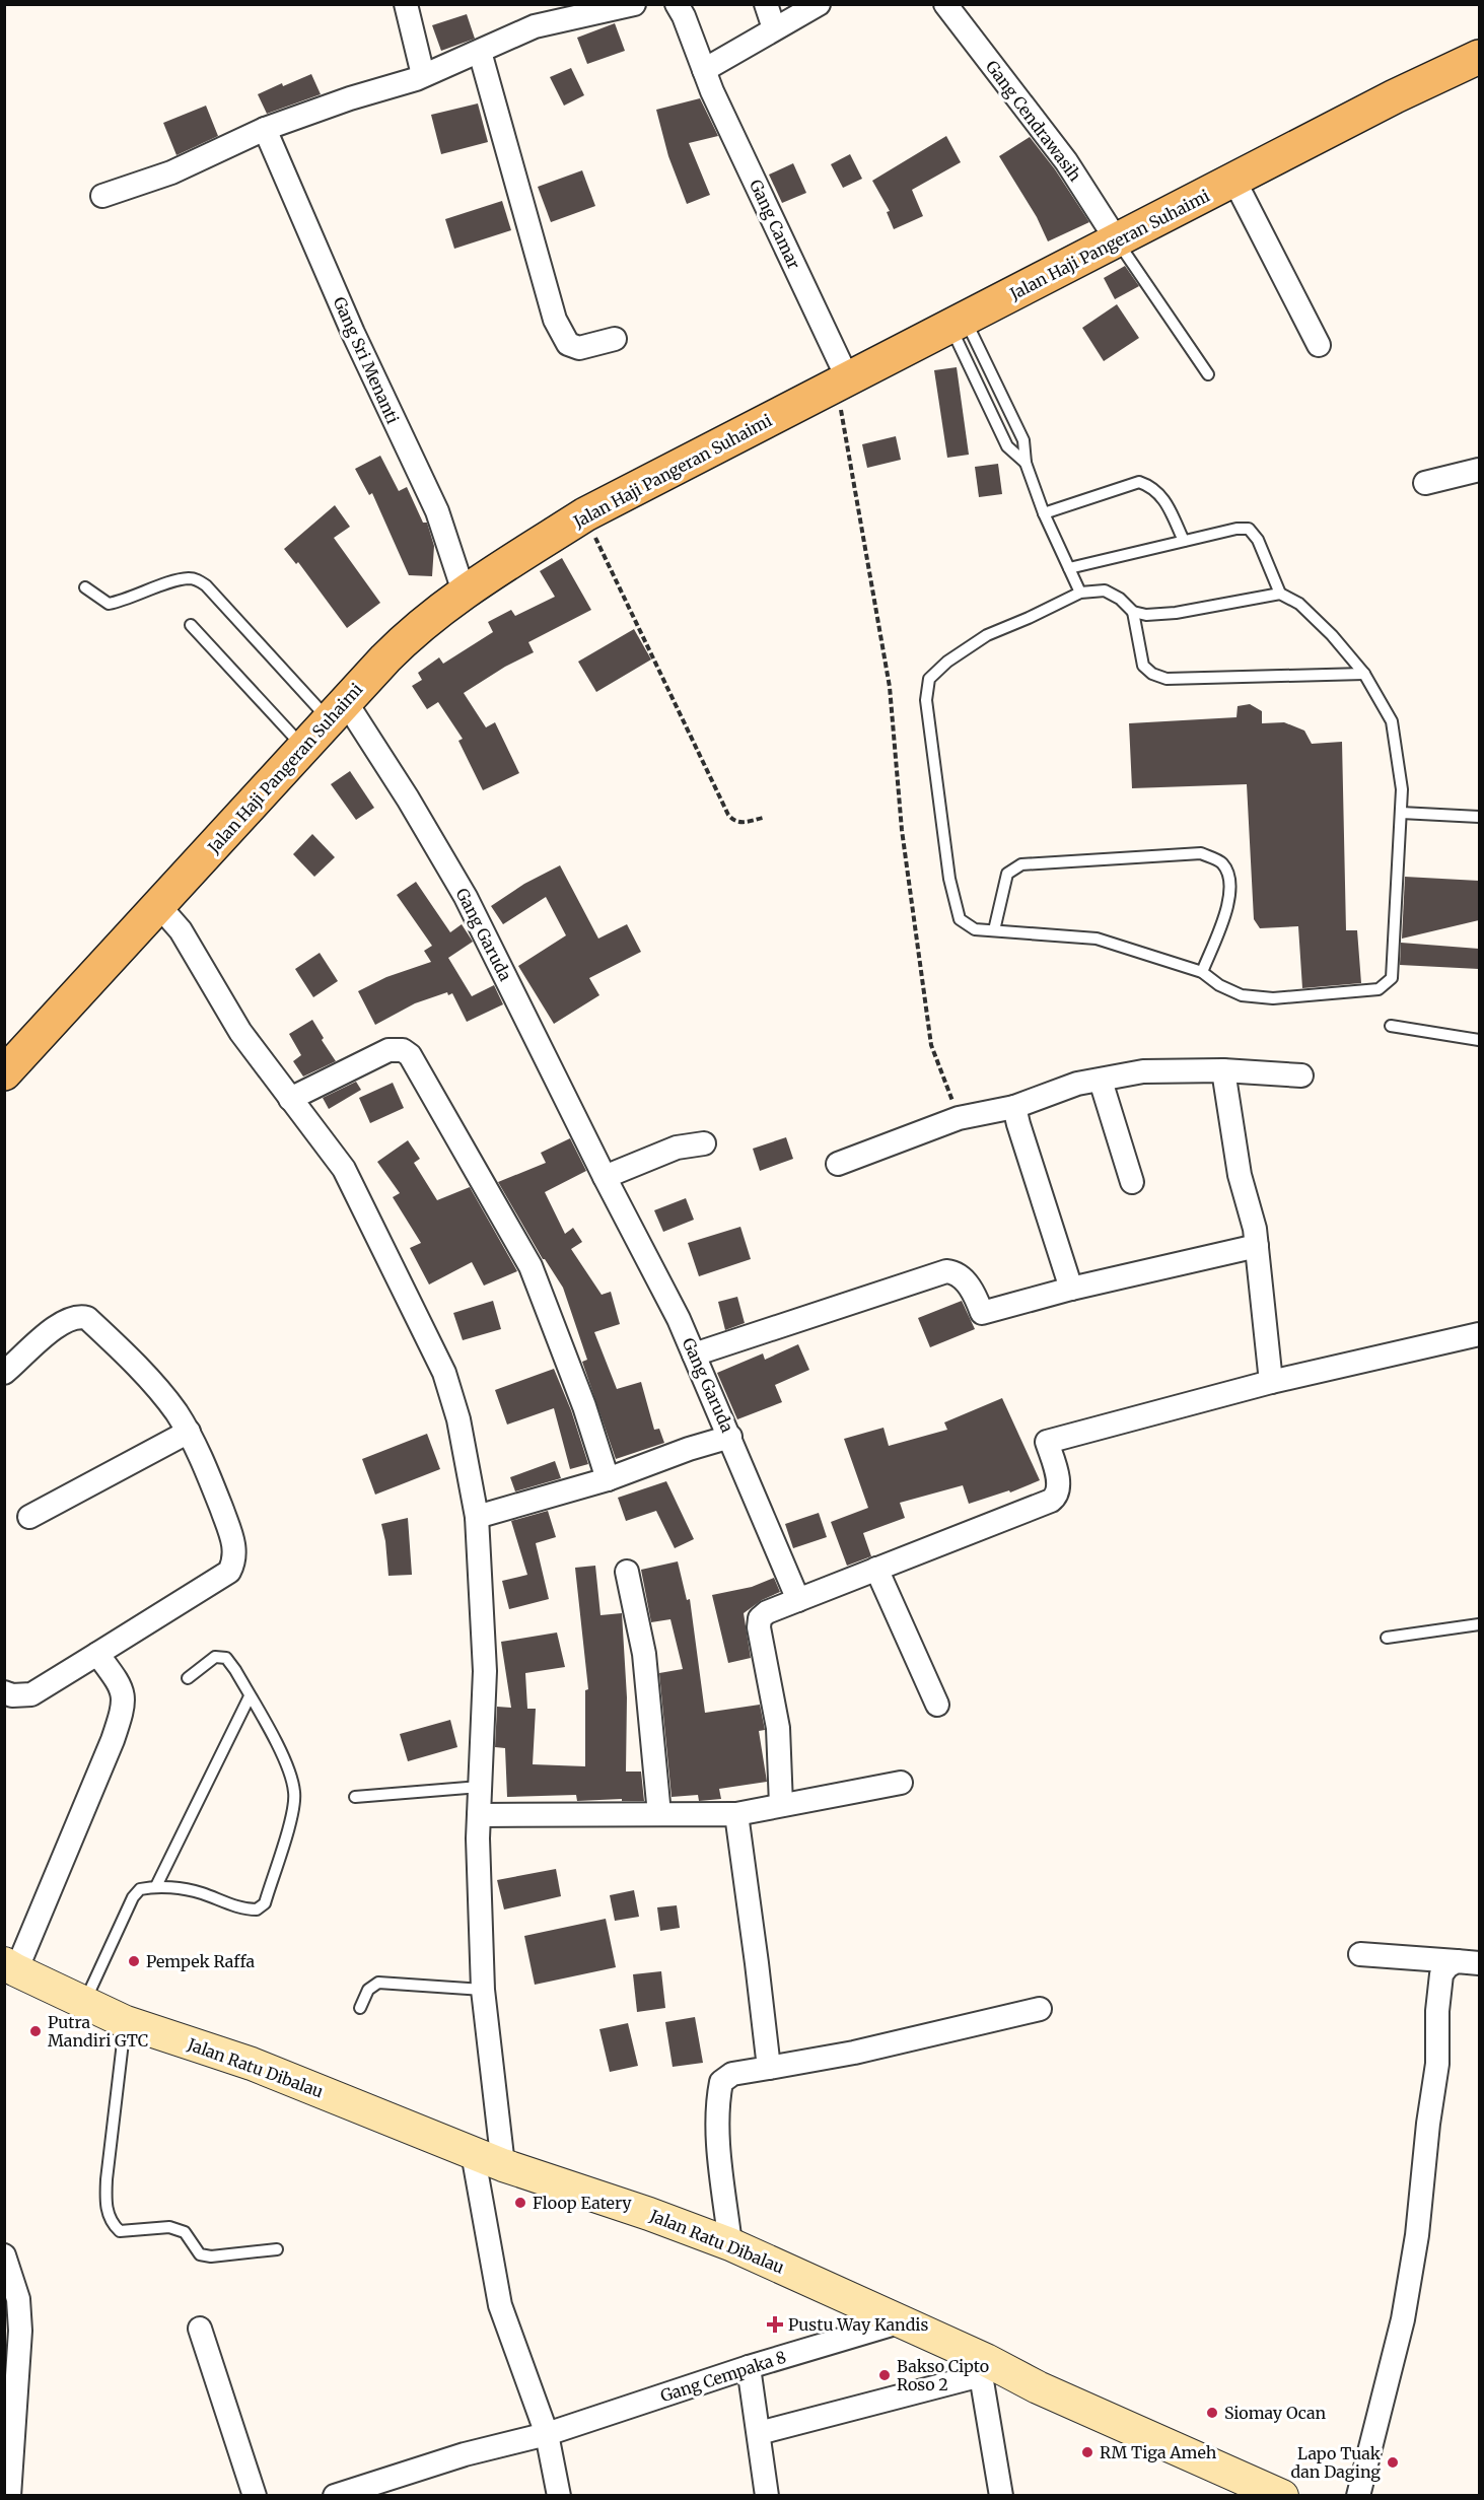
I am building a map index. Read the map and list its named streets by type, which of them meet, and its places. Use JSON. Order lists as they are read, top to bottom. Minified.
{"streets":{"main road":["Jalan Haji Pangeran Suhaimi","Jalan Ratu Dibalau"],"street":["Gang Cendrawasih","Gang Camar","Gang Sri Menanti","Gang Garuda","Gang Cempaka 8"]},"crossings":[["Gang Cendrawasih","Jalan Haji Pangeran Suhaimi"],["Gang Camar","Jalan Haji Pangeran Suhaimi"],["Jalan Haji Pangeran Suhaimi","Gang Sri Menanti"],["Jalan Haji Pangeran Suhaimi","Gang Garuda"],["Jalan Ratu Dibalau","Gang Cempaka 8"]],"places":{"other":["Pempek Raffa","Putra Mandiri GTC","Floop Eatery","Bakso Cipto Roso 2","Siomay Ocan","RM Tiga Ameh","Lapo Tuak dan Daging"],"health":["Pustu Way Kandis"]}}
